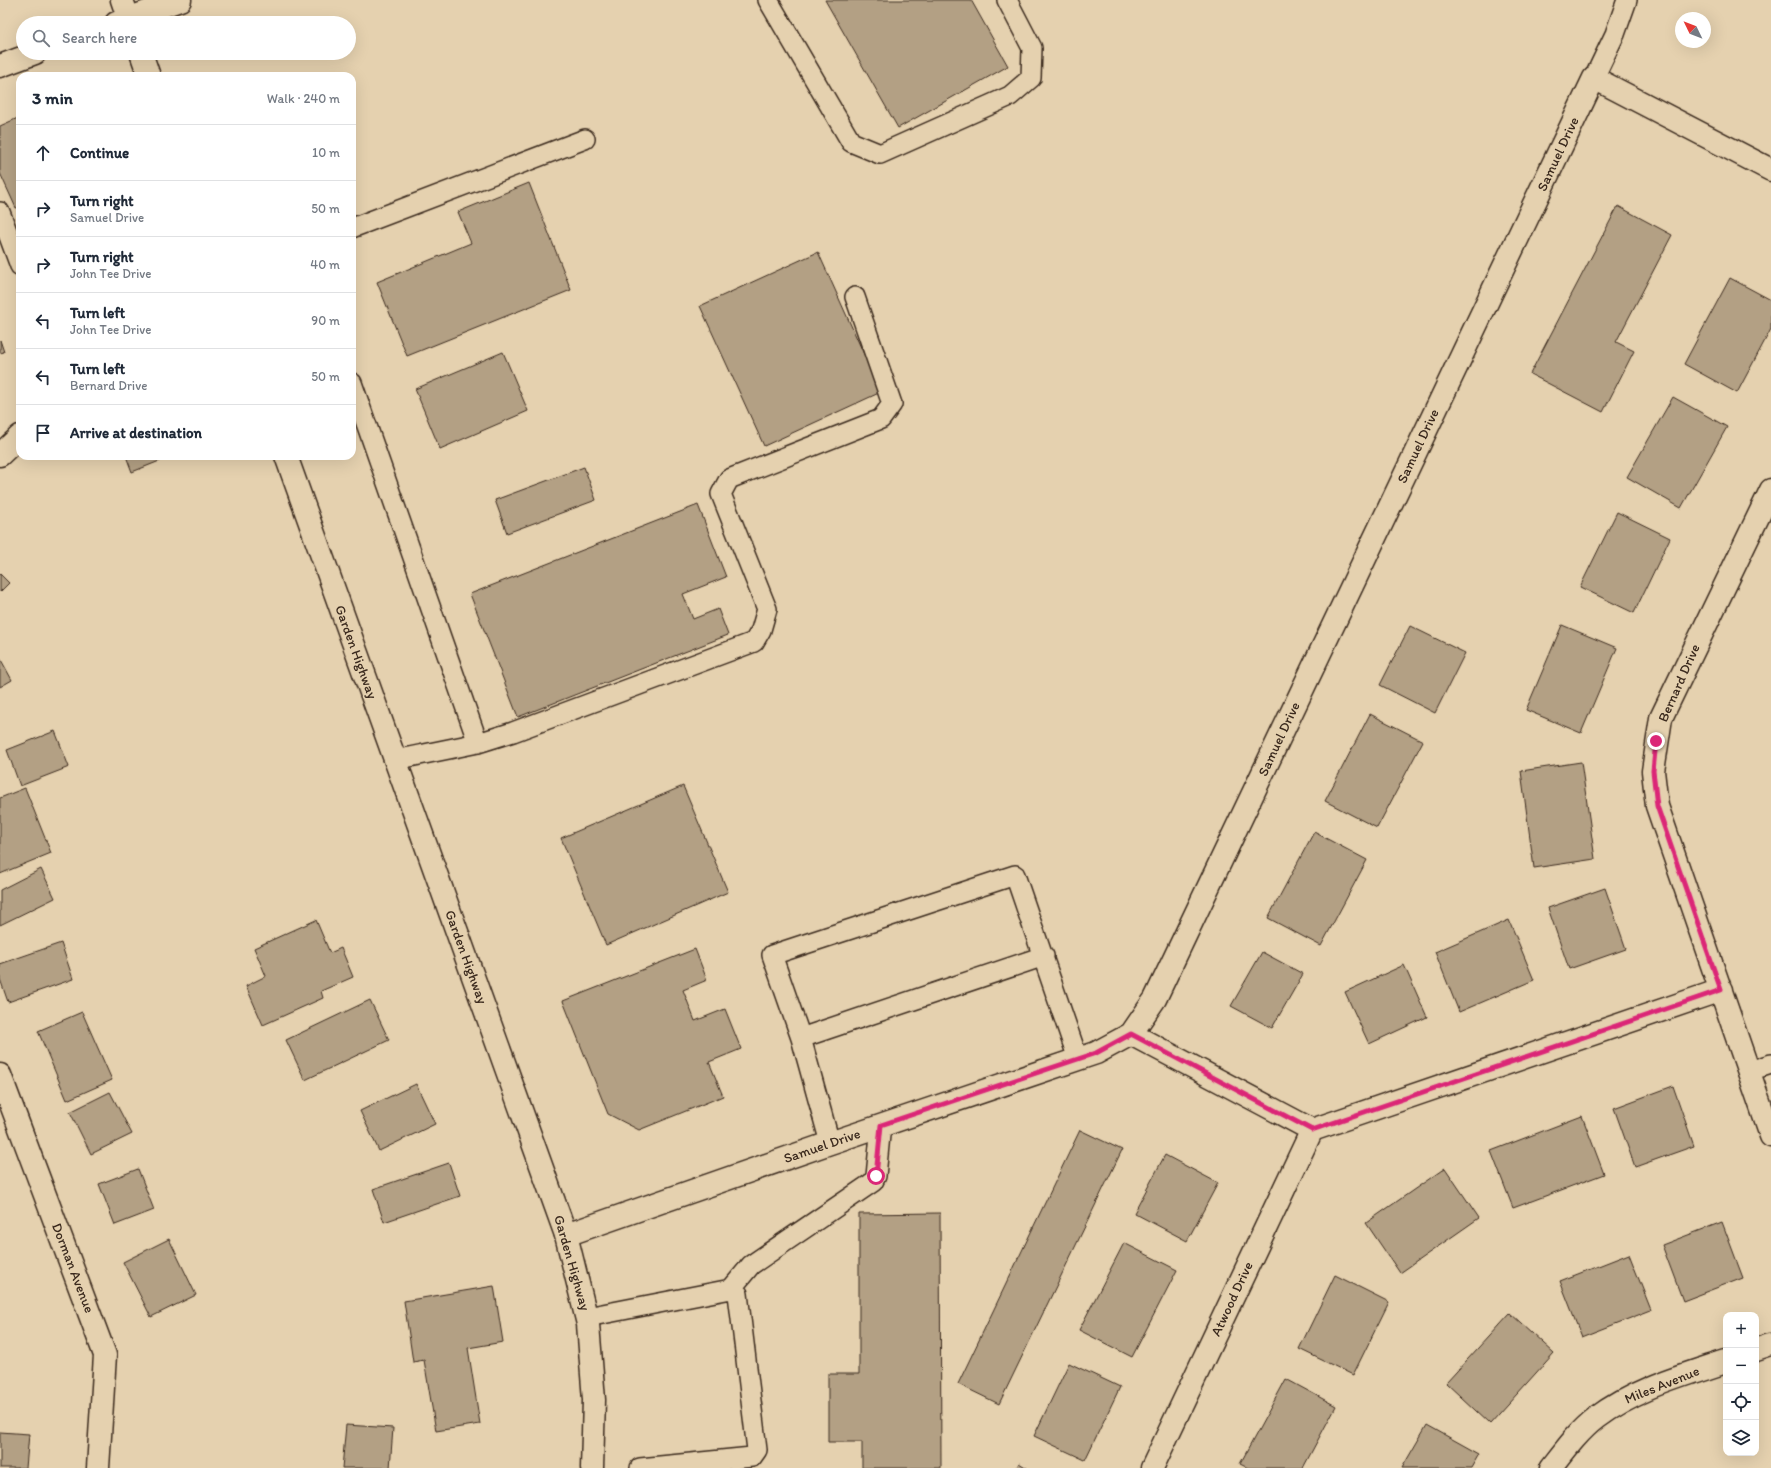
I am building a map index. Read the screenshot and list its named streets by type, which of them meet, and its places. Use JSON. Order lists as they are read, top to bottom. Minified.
{"streets":{"street":["Samuel Drive","Garden Highway","Bernard Drive","Dorman Avenue","Atwood Drive","Miles Avenue"]},"crossings":[["Samuel Drive","Garden Highway"]],"north":"top left","page":{"search":"Search here","heading":["3 min","Walk · 240 m"],"list":[["Continue","10 m"],["Turn right","Samuel Drive","50 m"],["Turn right","John Tee Drive","40 m"],["Turn left","John Tee Drive","90 m"],["Turn left","Bernard Drive","50 m"],"Arrive at destination"],"map_buttons":["+","−"]}}
